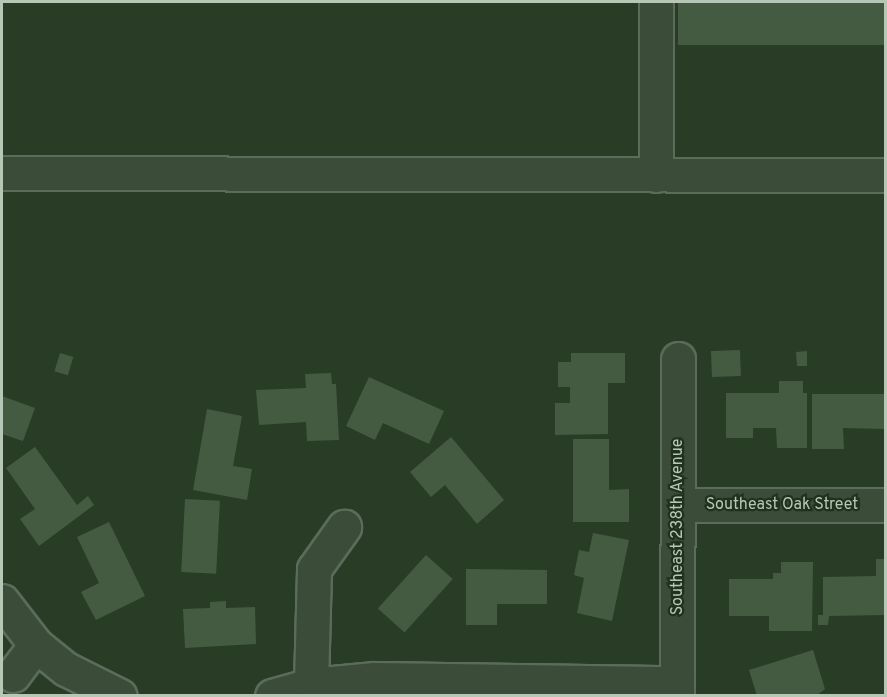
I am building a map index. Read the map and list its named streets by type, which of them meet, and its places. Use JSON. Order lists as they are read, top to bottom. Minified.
{"streets":{"street":["Southeast Oak Street","Southeast 238th Avenue"]},"crossings":[["Southeast Oak Street","Southeast 238th Avenue"]]}
